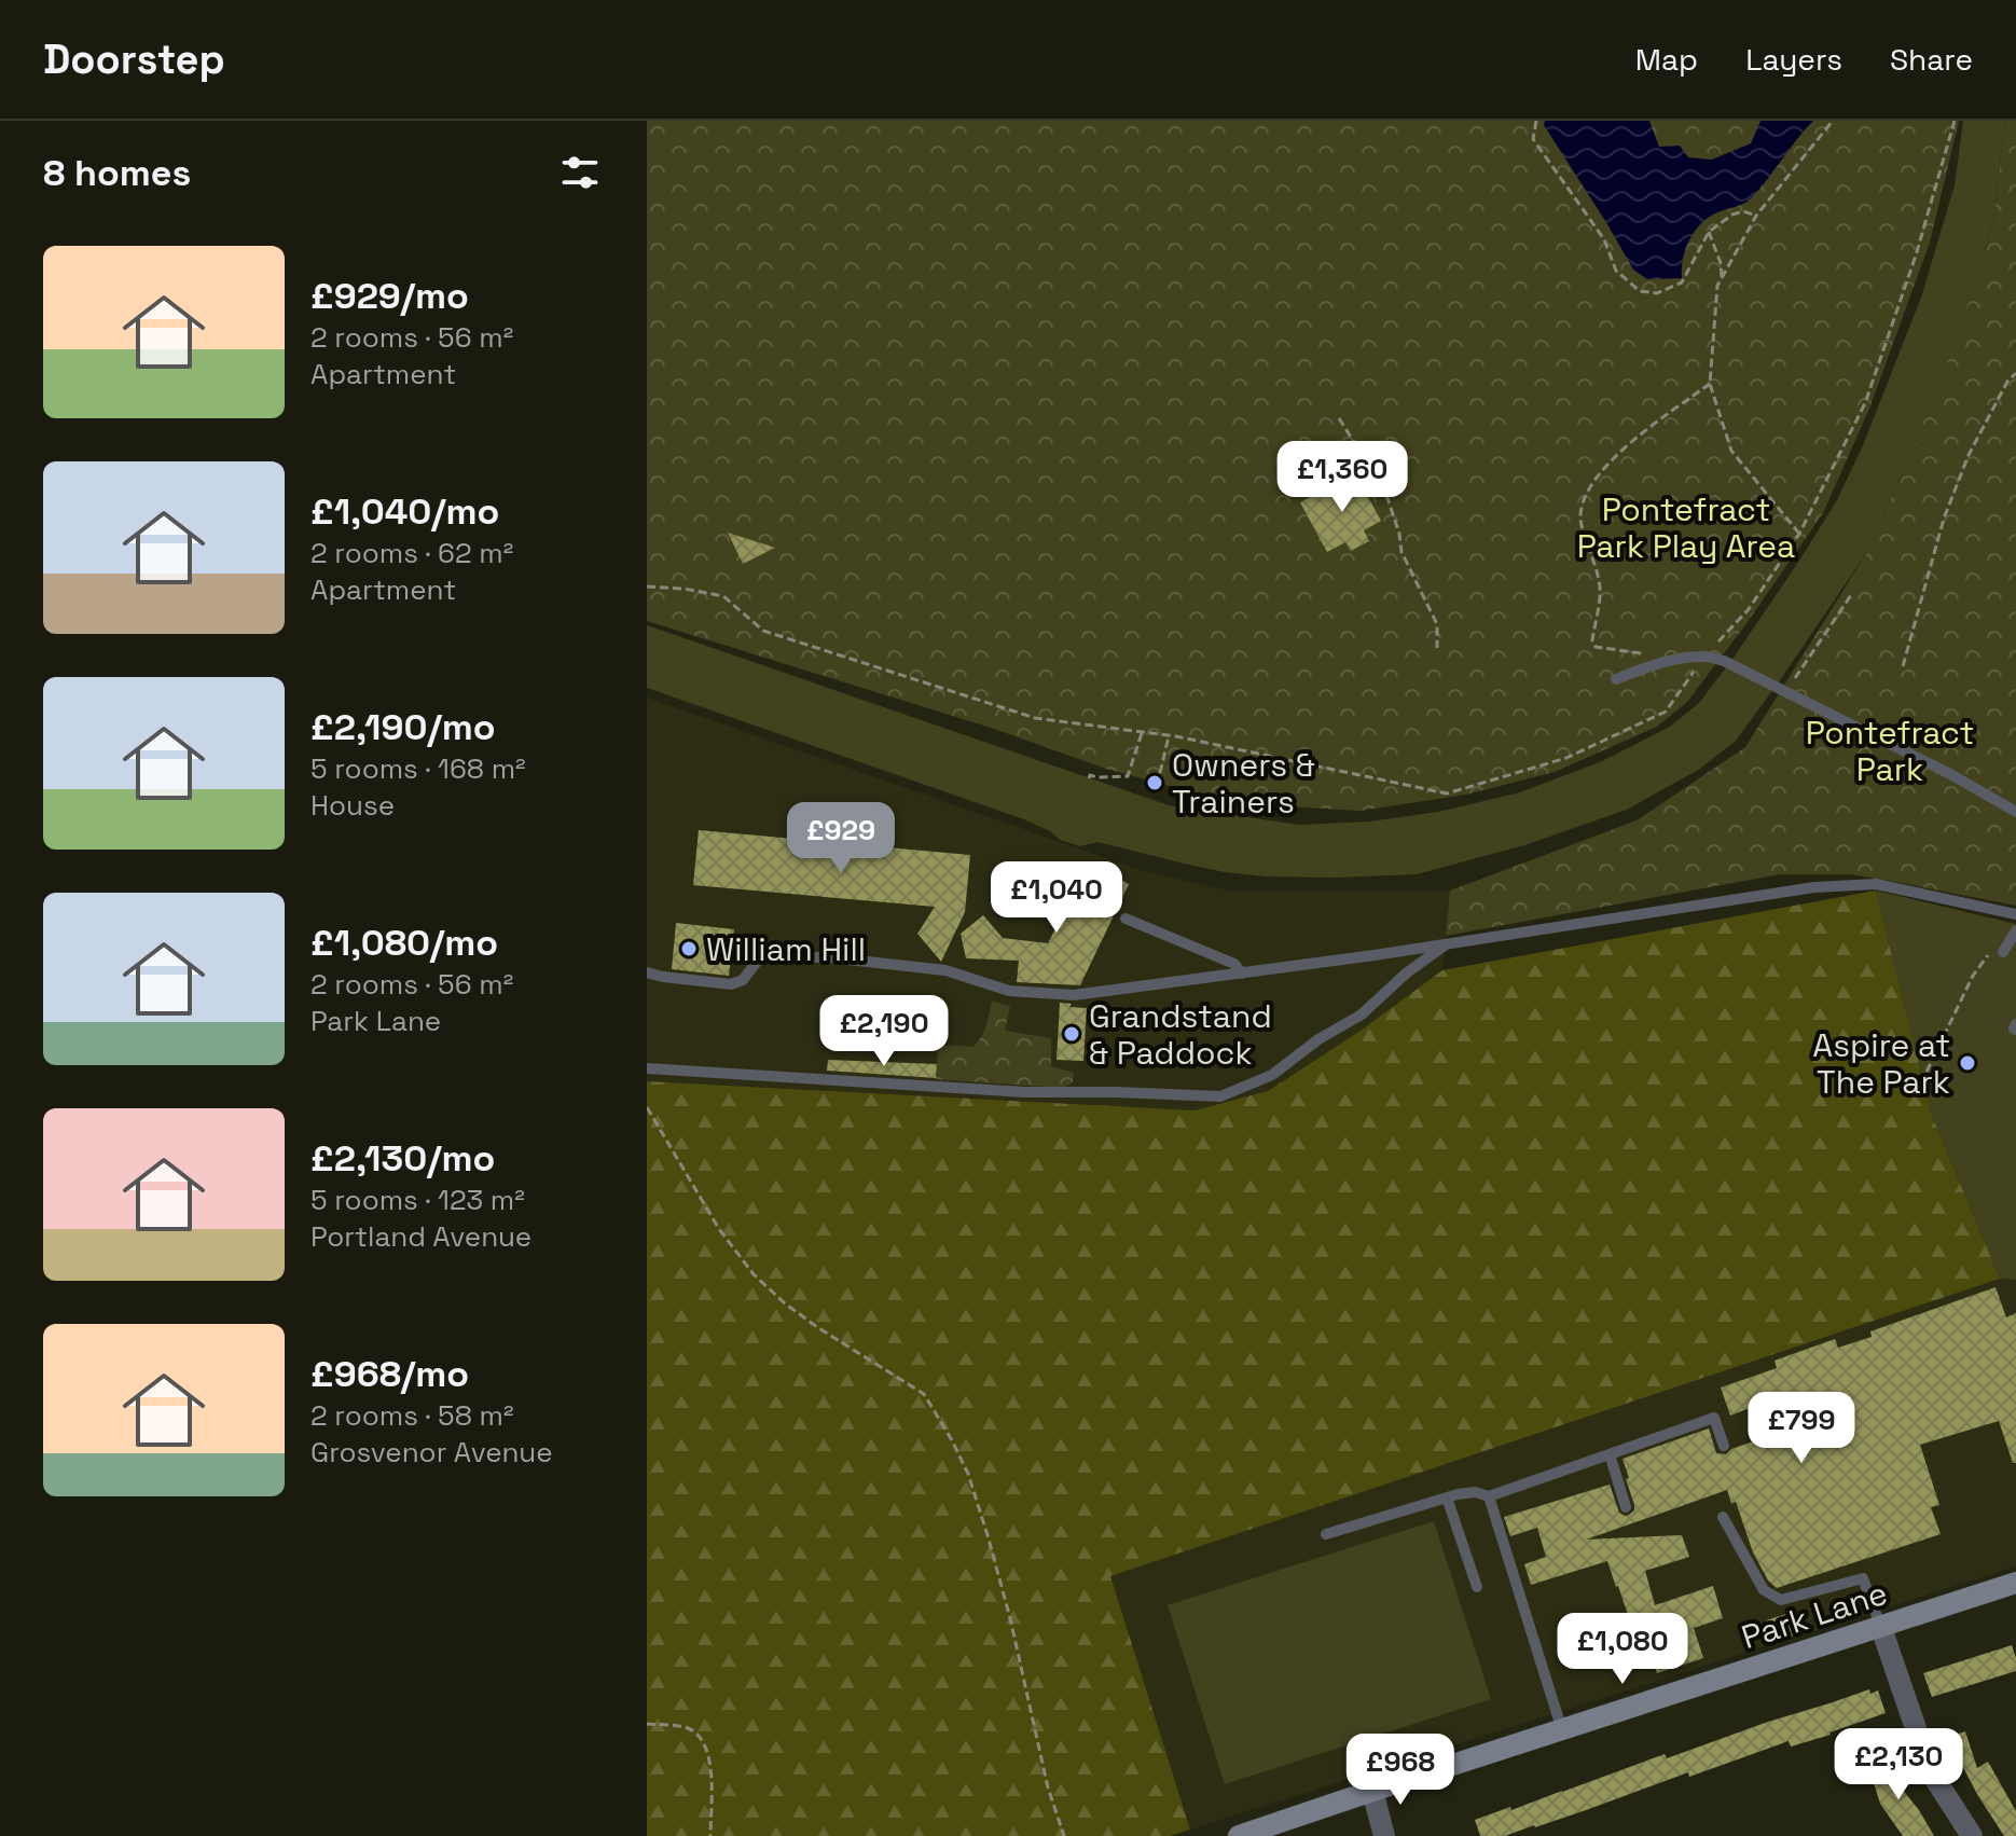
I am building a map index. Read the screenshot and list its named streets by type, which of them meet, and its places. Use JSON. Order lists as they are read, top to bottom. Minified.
{"streets":{"main road":["Park Lane"]},"parks":["Pontefract Park Play Area","Pontefract Park"],"places":["Owners & Trainers","William Hill","Grandstand & Paddock","Aspire at The Park"],"page":{"header":"Doorstep","nav":["Map","Layers","Share"],"heading":"8 homes","list":[{"name":"£929/mo","note":"2 rooms · 56 m² · Apartment"},{"name":"£1,040/mo","note":"2 rooms · 62 m² · Apartment"},{"name":"£2,190/mo","note":"5 rooms · 168 m² · House"},{"name":"£1,080/mo","note":"2 rooms · 56 m² · Park Lane"},{"name":"£2,130/mo","note":"5 rooms · 123 m² · Portland Avenue"},{"name":"£968/mo","note":"2 rooms · 58 m² · Grosvenor Avenue"}],"price":["£1,360","£929","£1,040","£2,190","£799","£1,080","£2,130","£968"]}}
